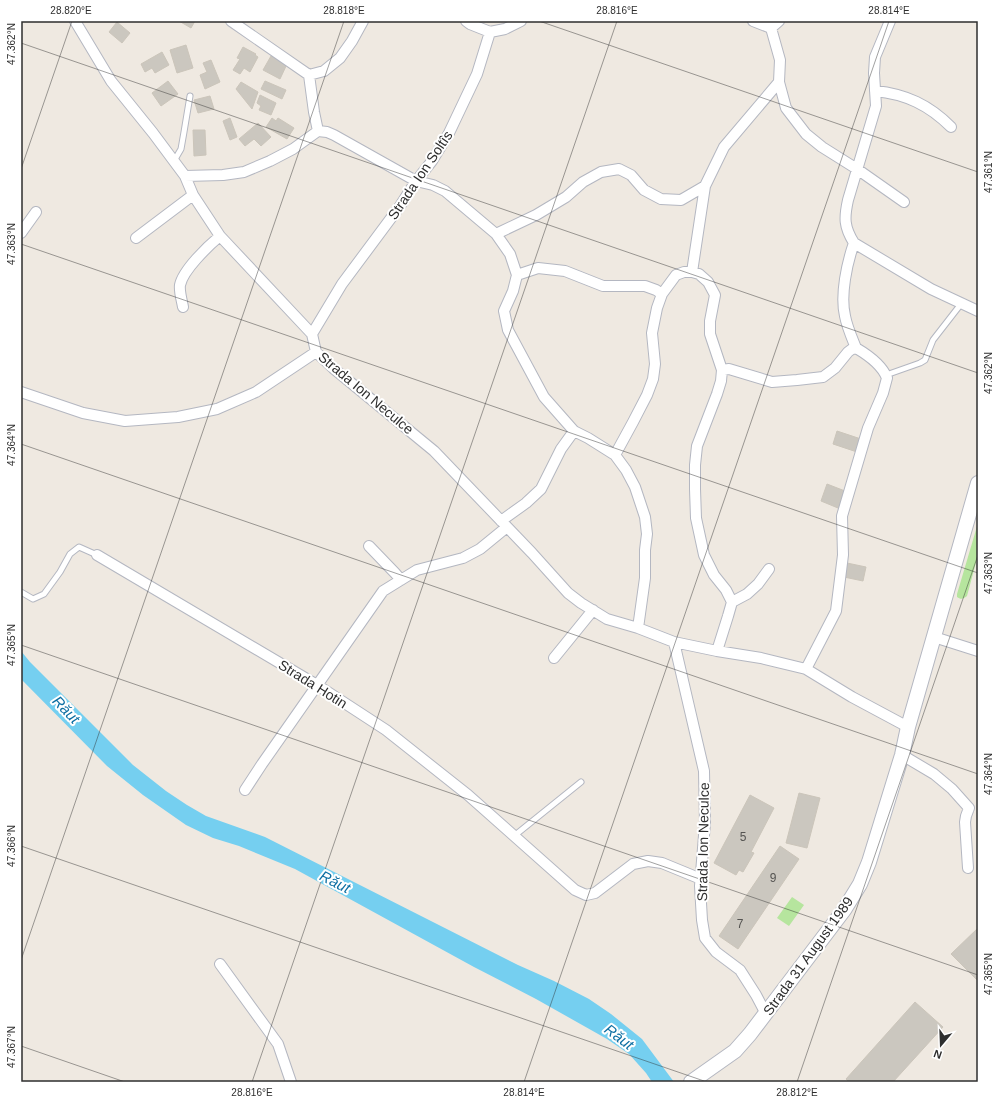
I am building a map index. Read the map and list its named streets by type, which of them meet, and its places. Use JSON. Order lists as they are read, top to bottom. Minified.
{"streets":{"main road":["Strada 31 August 1989"],"street":["Strada Ion Soltîs","Strada Ion Neculce","Strada Hotin"]},"crossings":[["Strada Ion Soltîs","Strada Ion Neculce"],["Strada Ion Neculce","Strada Hotin"],["Strada Ion Neculce","Strada 31 August 1989"]],"water":["Răut"],"house_numbers":["5","9","7"],"north":"bottom","coordinates":["28.820°E","28.818°E","28.816°E","28.814°E","47.362°N","47.361°N","47.363°N","47.364°N","47.365°N","47.366°N","47.367°N","28.812°E"]}
